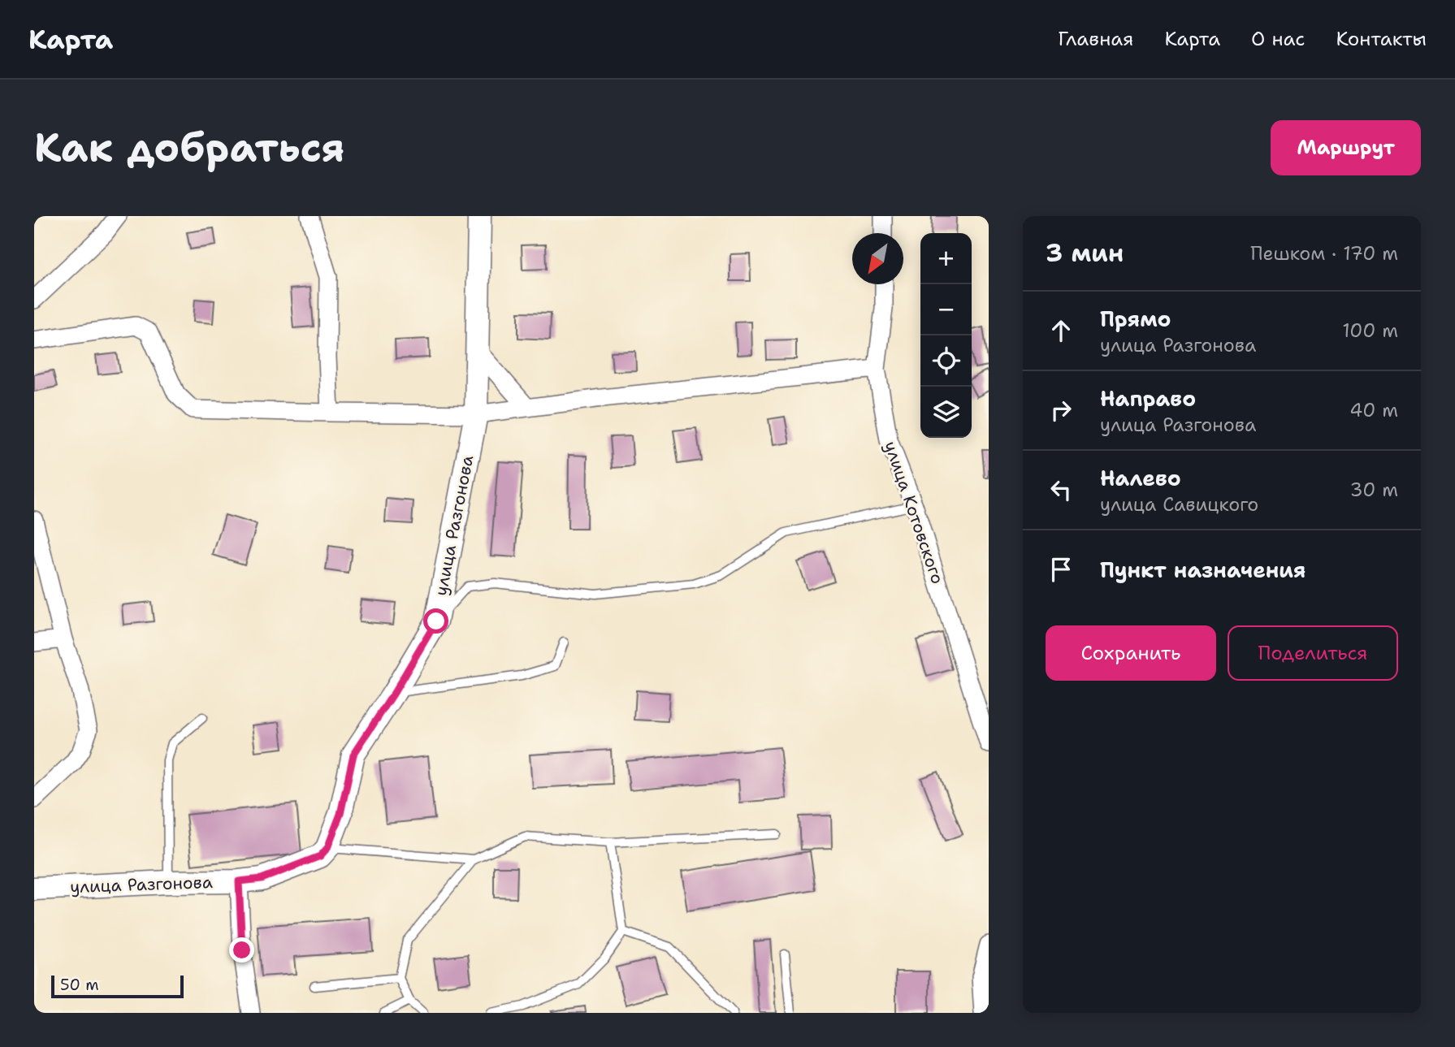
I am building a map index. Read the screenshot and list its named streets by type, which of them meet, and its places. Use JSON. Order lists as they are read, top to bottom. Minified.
{"streets":{"street":["улица Котовского","улица Разгонова"]},"scale_bar":"50 m","north":"bottom left","page":{"header":"Карта","nav":["Главная","Карта","О нас","Контакты"],"buttons":["Маршрут",["Сохранить","Поделиться"]],"title":"Как добраться","heading":["3 мин","Пешком · 170 m"],"map_buttons":["+","−"],"list":[["Прямо","улица Разгонова","100 m"],["Направо","улица Разгонова","40 m"],["Налево","улица Савицкого","30 m"],"Пункт назначения"],"scale":"50 m"}}
